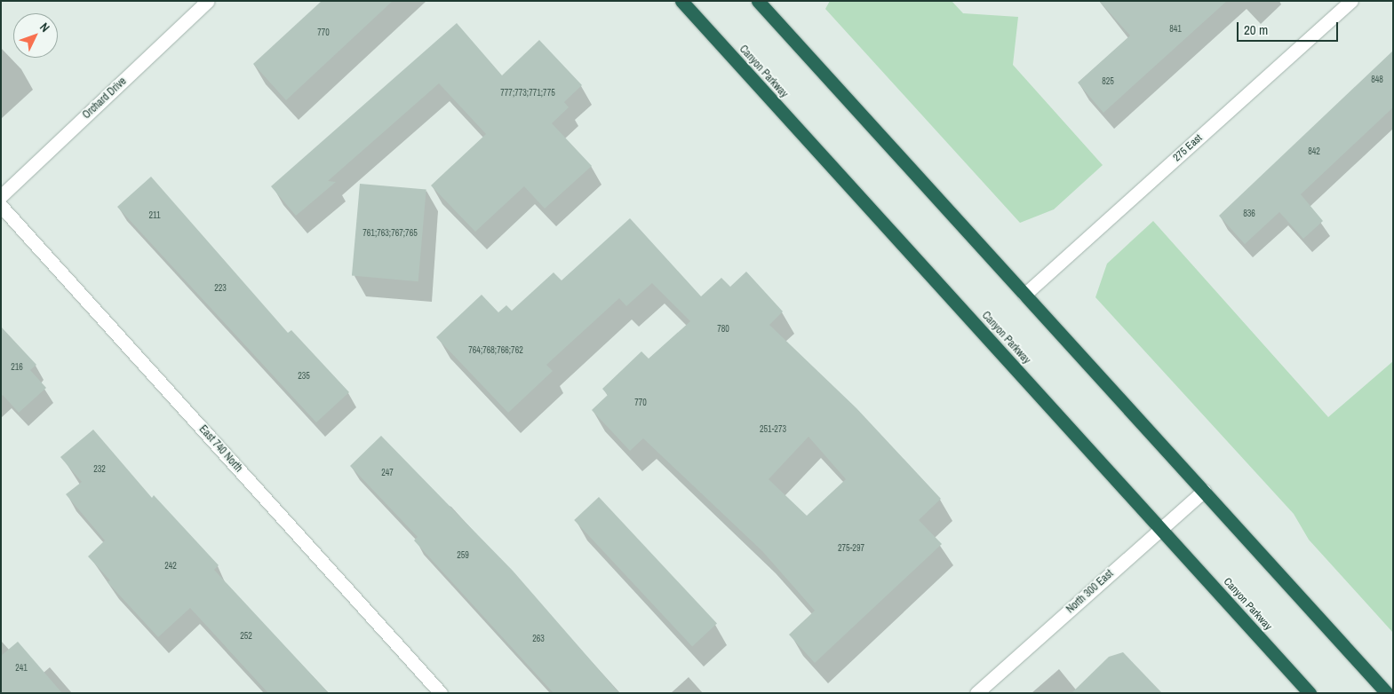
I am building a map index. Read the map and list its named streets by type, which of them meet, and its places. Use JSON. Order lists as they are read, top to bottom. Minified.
{"streets":{"highway":["Canyon Parkway"],"street":["Orchard Drive","275 East","East 740 North","North 300 East"]},"crossings":[["Canyon Parkway","North 300 East"]],"house_numbers":["841","770","848","825","777;773;771;775","842","836","211","761;763;767;765","223","780","764;768;766;762","216","235","770","251-273","232","247","275-297","259","242","252","263","241"],"scale_bar":"20 m","north":"top right"}
